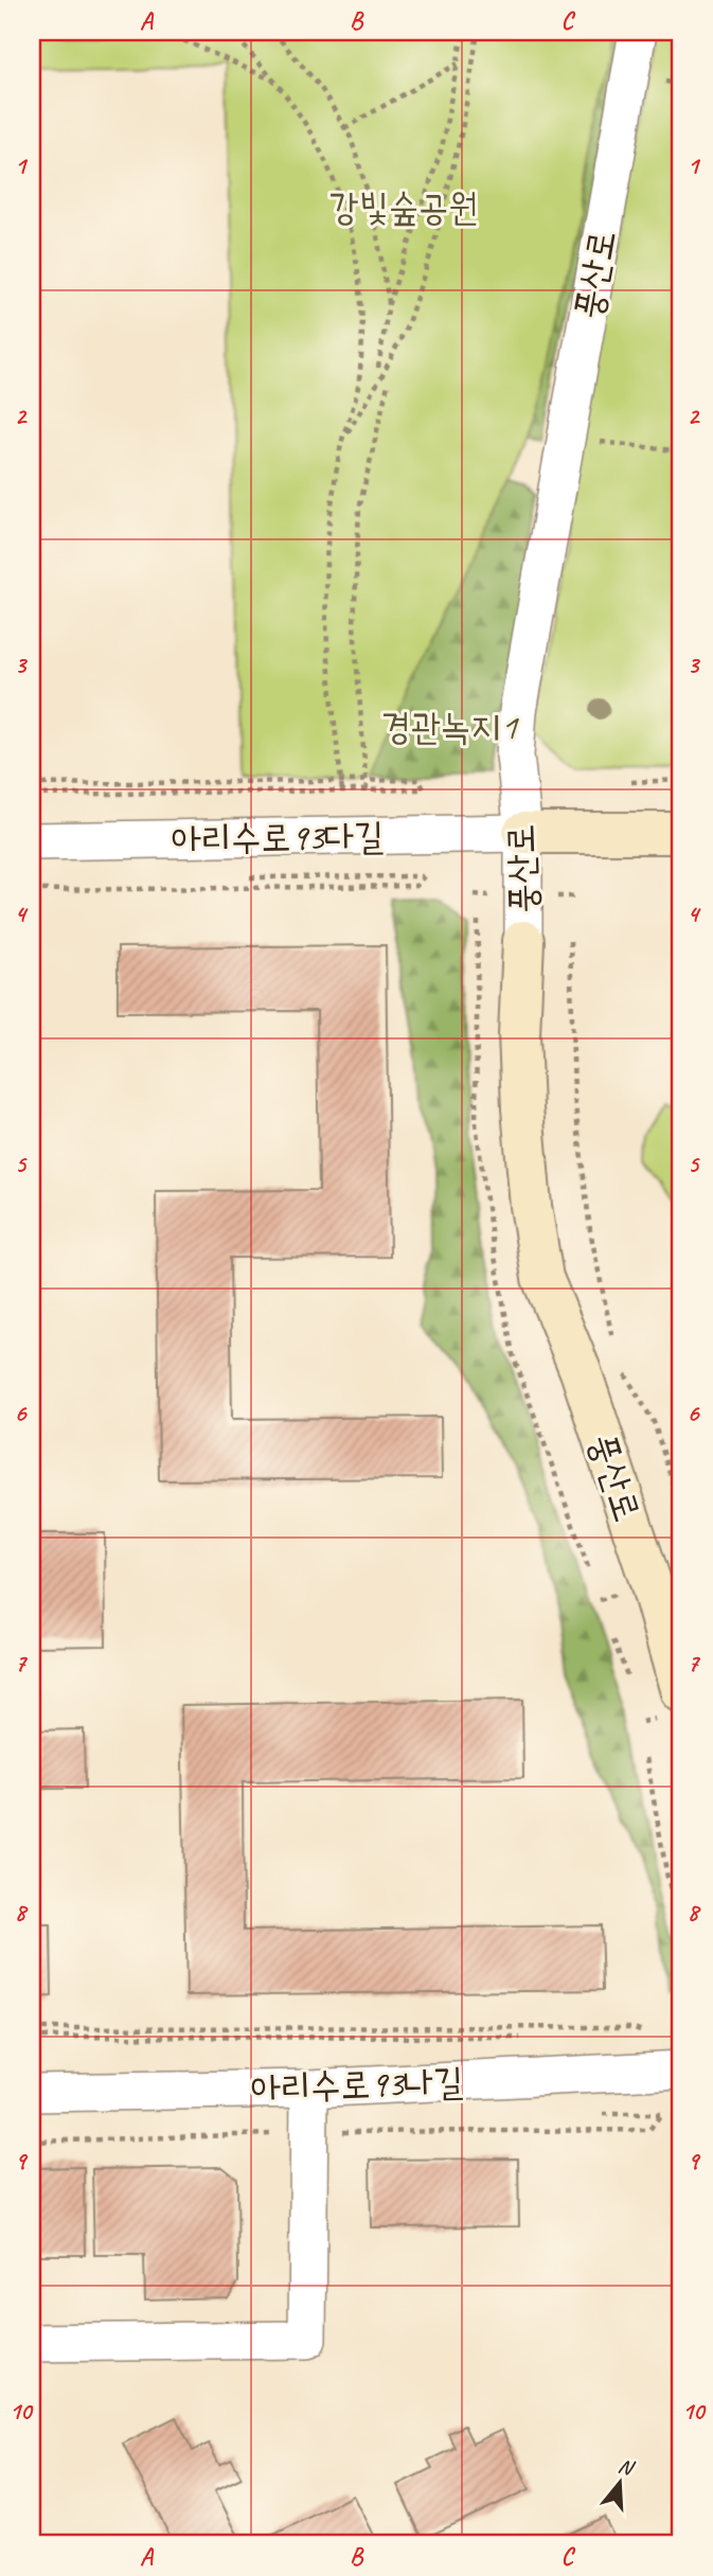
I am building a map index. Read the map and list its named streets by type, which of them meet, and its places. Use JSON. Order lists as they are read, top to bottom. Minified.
{"streets":{"street":["풍산로","아리수로93다길","아리수로93나길"]},"crossings":[["풍산로","아리수로93다길"]],"parks":["강빛숲공원","경관녹지1"],"north":"top","grid":{"columns":["A","B","C"],"rows":["1","2","3","4","5","6","7","8","9","10"]}}
